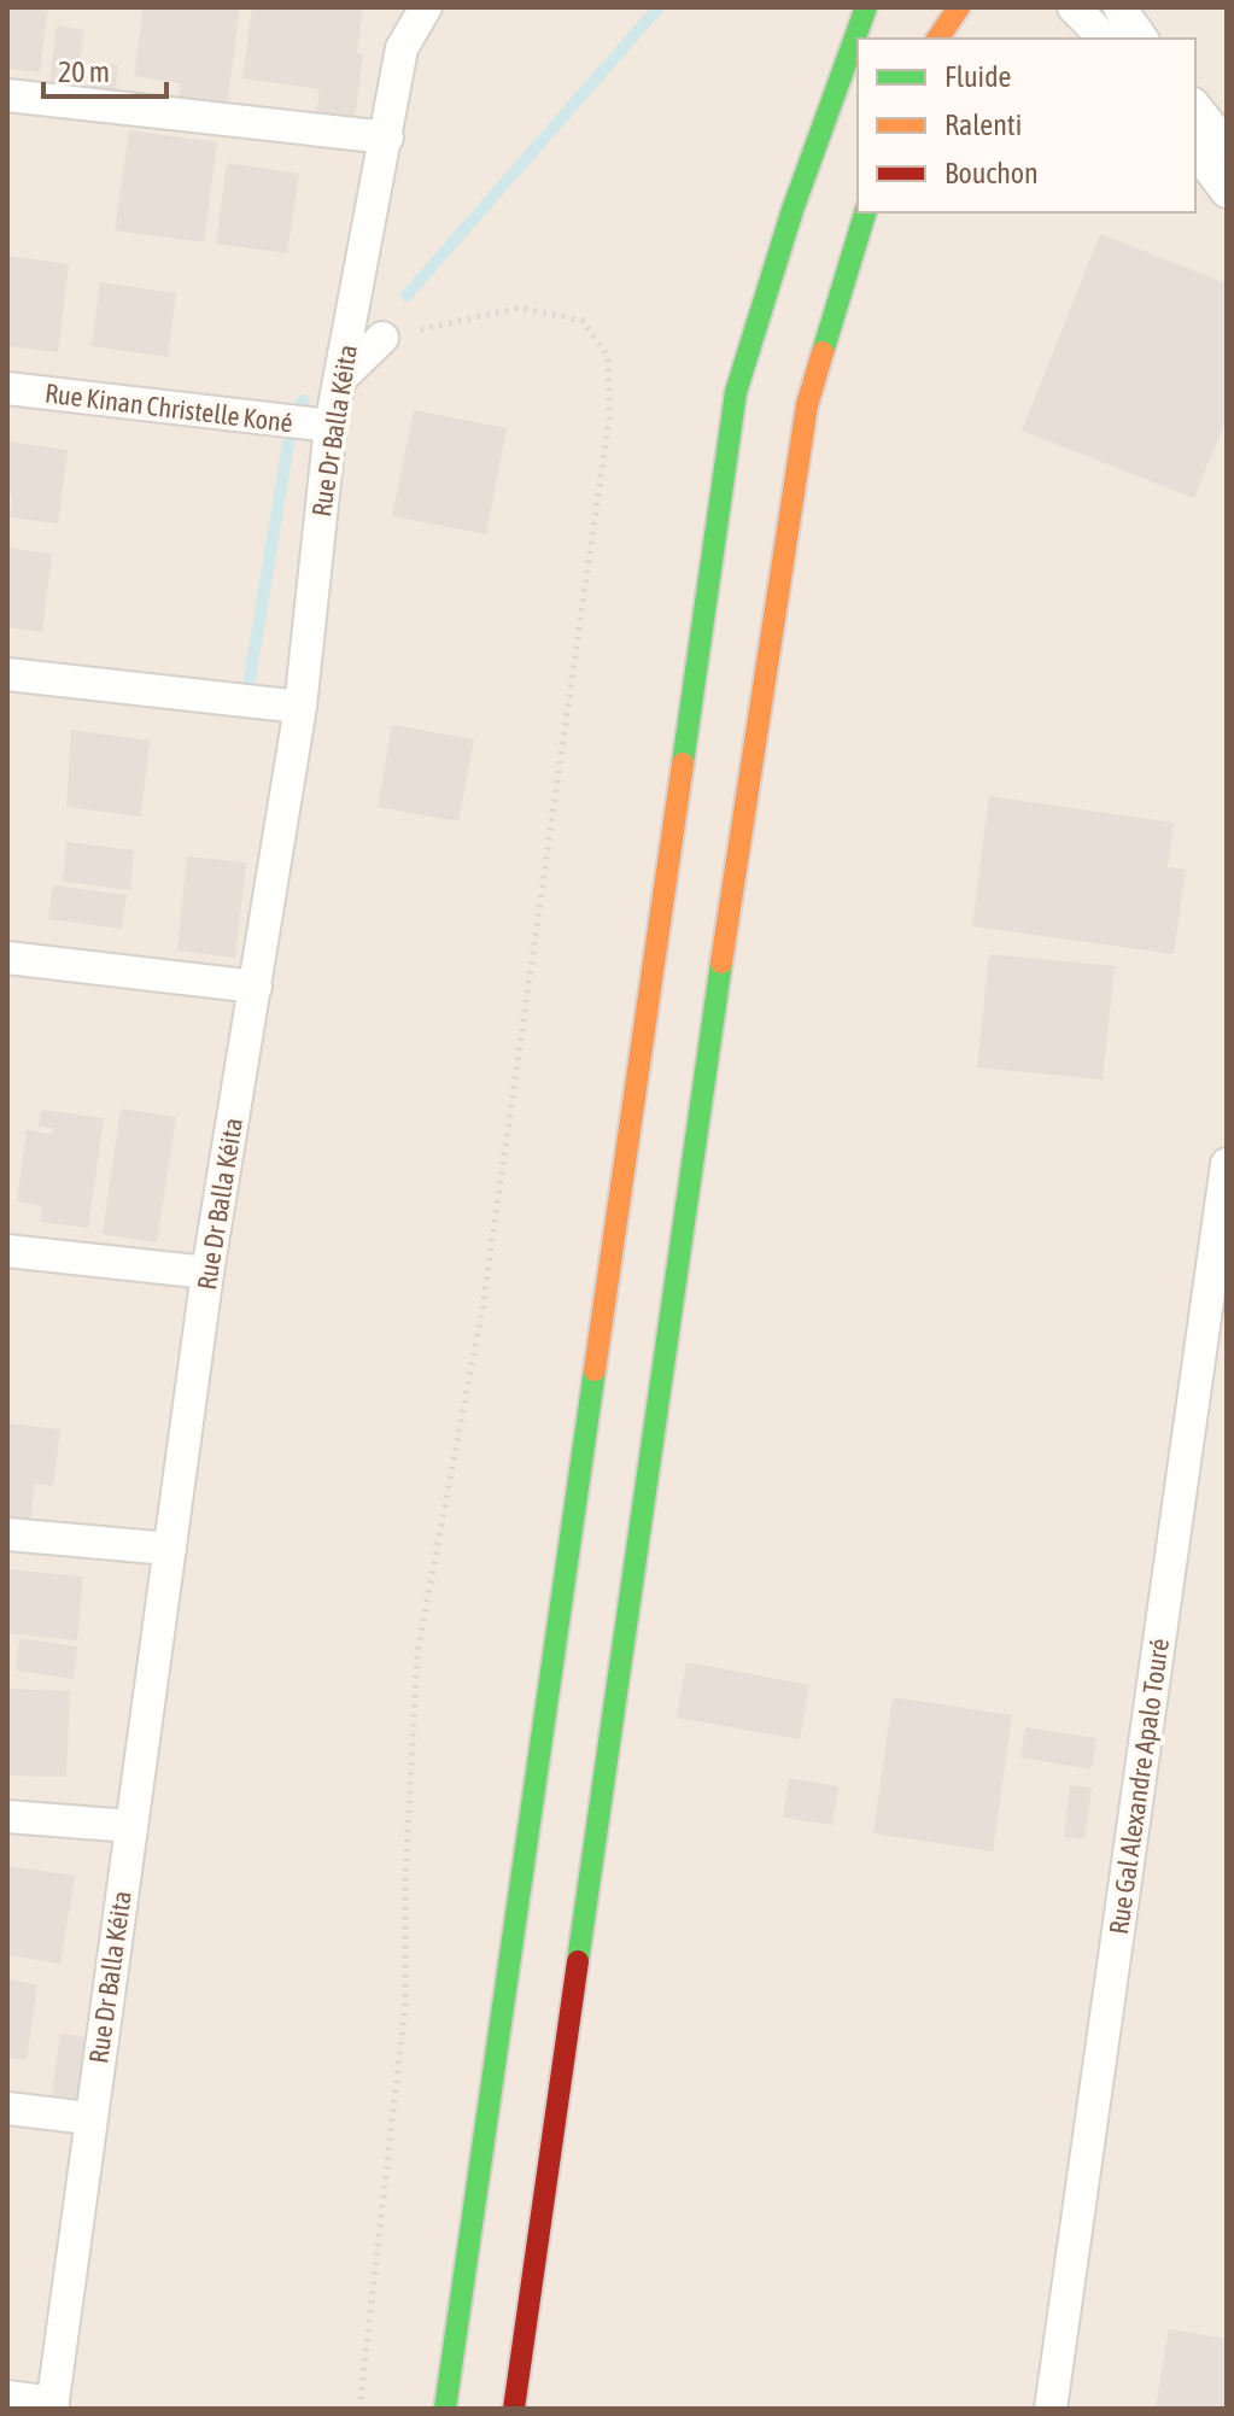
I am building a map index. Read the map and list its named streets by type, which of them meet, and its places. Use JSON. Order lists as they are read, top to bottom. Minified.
{"streets":{"street":["Rue Kinan Christelle Koné","Rue Dr Balla Kéita","Rue Gal Alexandre Apalo Touré"]},"crossings":[["Rue Kinan Christelle Koné","Rue Dr Balla Kéita"]],"legend":["Fluide","Ralenti","Bouchon"],"scale_bar":"20 m"}
